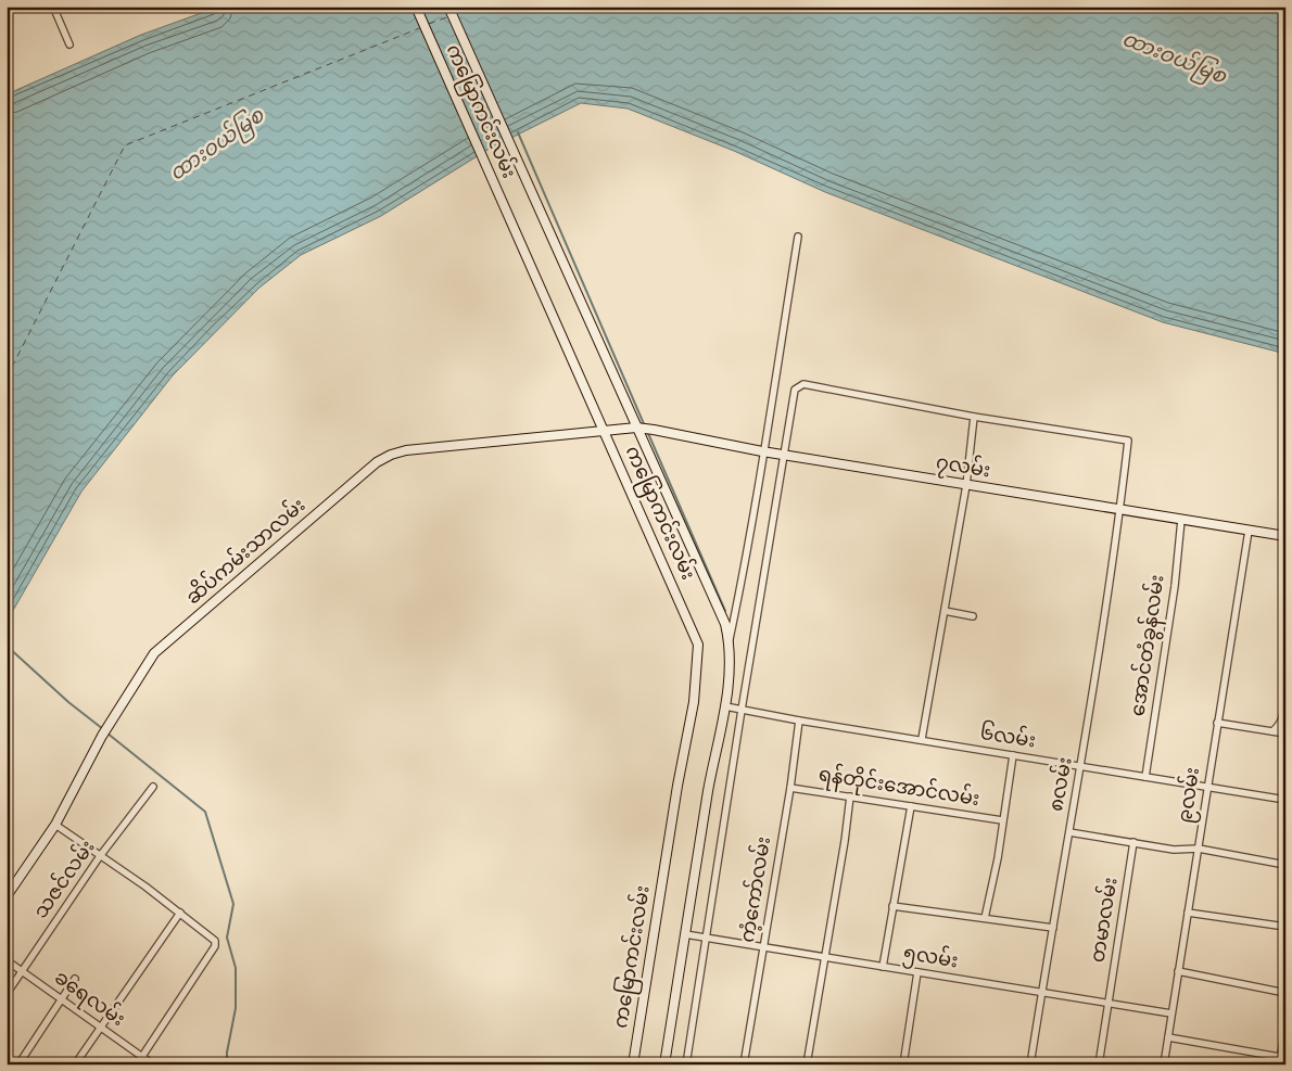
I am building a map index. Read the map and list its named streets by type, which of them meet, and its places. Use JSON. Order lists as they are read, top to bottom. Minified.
{"streets":{"main road":["ကမြောကင်းလမ်း","၇လမ်း","ဆိပ်ကမ်းသာလမ်း"],"street":["အောင်တံခွန်လမ်း","၆လမ်း","၈လမ်း","ရန်တိုင်းအောင်လမ်း","၉လမ်း","သဇင်လမ်း","ကံ့ကော်လမ်း","တမာလမ်း","၅လမ်း","ခရေလမ်း"]},"crossings":[["ကမြောကင်းလမ်း","၇လမ်း"],["ကမြောကင်းလမ်း","ဆိပ်ကမ်းသာလမ်း"],["ကမြောကင်းလမ်း","၆လမ်း"],["ကမြောကင်းလမ်း","၅လမ်း"],["၇လမ်း","ဆိပ်ကမ်းသာလမ်း"],["၇လမ်း","အောင်တံခွန်လမ်း"],["၇လမ်း","၈လမ်း"],["၇လမ်း","၉လမ်း"],["အောင်တံခွန်လမ်း","၆လမ်း"],["၆လမ်း","၈လမ်း"],["၆လမ်း","၉လမ်း"],["၆လမ်း","ကံ့ကော်လမ်း"],["၈လမ်း","၅လမ်း"],["ရန်တိုင်းအောင်လမ်း","ကံ့ကော်လမ်း"],["၉လမ်း","၅လမ်း"],["သဇင်လမ်း","ခရေလမ်း"],["ကံ့ကော်လမ်း","၅လမ်း"],["တမာလမ်း","၅လမ်း"]],"water":["ထားဝယ်မြစ"]}
